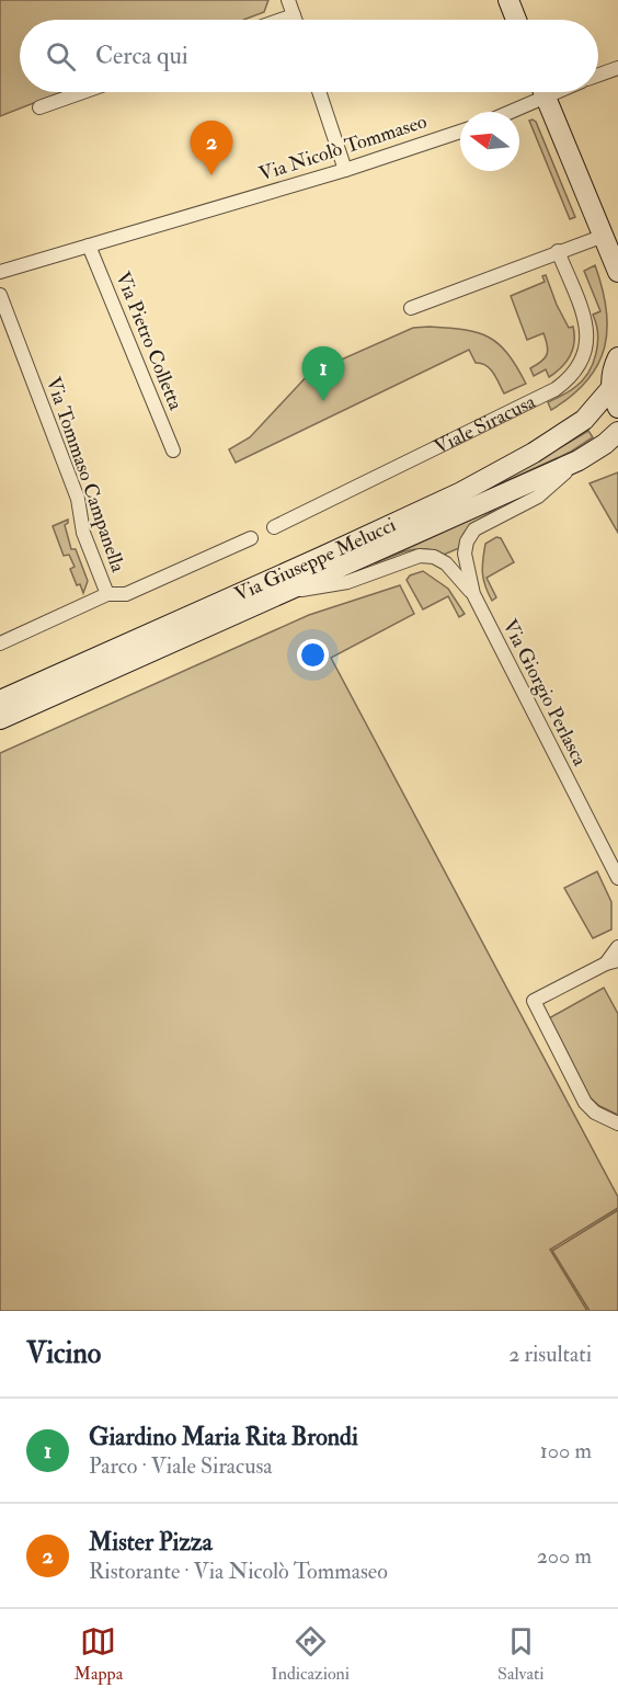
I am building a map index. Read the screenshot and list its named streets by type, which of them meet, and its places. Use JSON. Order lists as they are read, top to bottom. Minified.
{"streets":{"main road":["Via Giuseppe Melucci"],"street":["Via Nicolò Tommaseo","Via Pietro Colletta","Viale Siracusa","Via Tommaso Campanella","Via Giorgio Perlasca"]},"crossings":[["Via Nicolò Tommaseo","Via Pietro Colletta"],["Via Giuseppe Melucci","Via Giorgio Perlasca"]],"north":"left","page":{"search":"Cerca qui","pins":["2","1"],"heading":["Vicino","2 risultati"],"list":[{"mark":"1","name":"Giardino Maria Rita Brondi","note":"Parco · Viale Siracusa","value":"100 m"},{"mark":"2","name":"Mister Pizza","note":"Ristorante · Via Nicolò Tommaseo","value":"200 m"}],"nav":["Mappa","Indicazioni","Salvati"]}}
